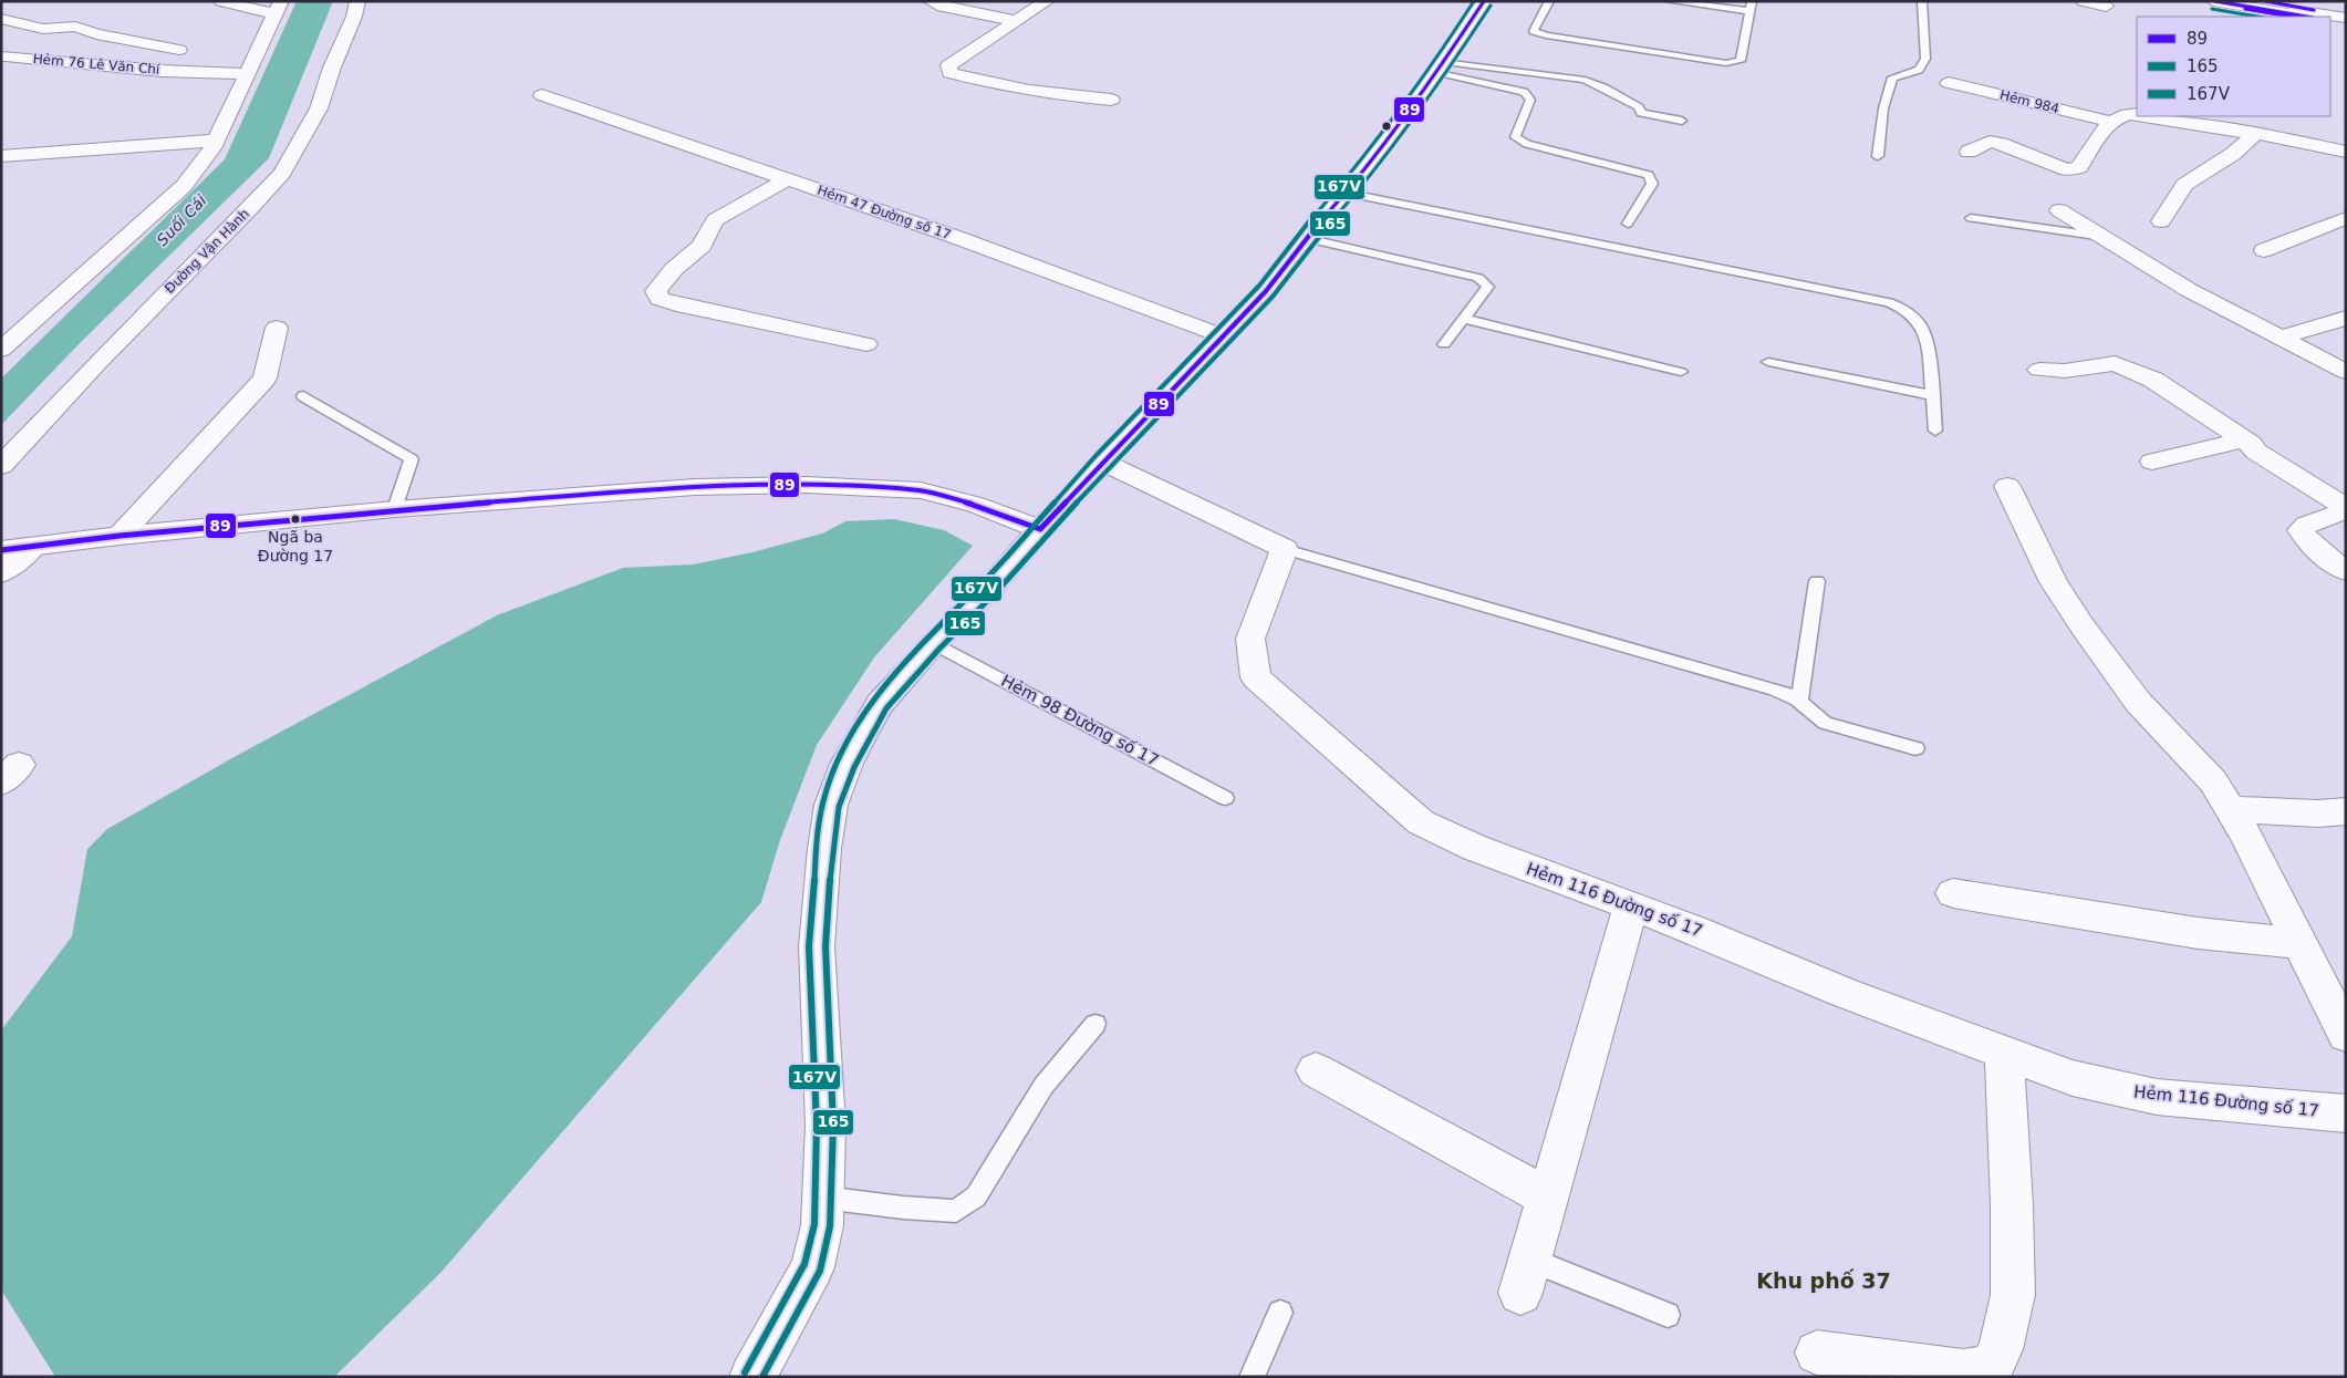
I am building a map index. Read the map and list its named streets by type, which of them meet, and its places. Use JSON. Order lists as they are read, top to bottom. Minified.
{"streets":{"main road":["Hẻm 76 Lê Văn Chí","Hẻm 984","Hẻm 47 Đường số 17","Đường Vận Hành","Hẻm 116 Đường số 17"],"lane":["Hẻm 98 Đường số 17"]},"districts":["Khu phố 37"],"water":["Suối Cái"],"places":["Ngã ba Đường 17"],"lines":["transit line 89","transit line 167V","transit line 165"],"legend":["89","165","167V"]}
